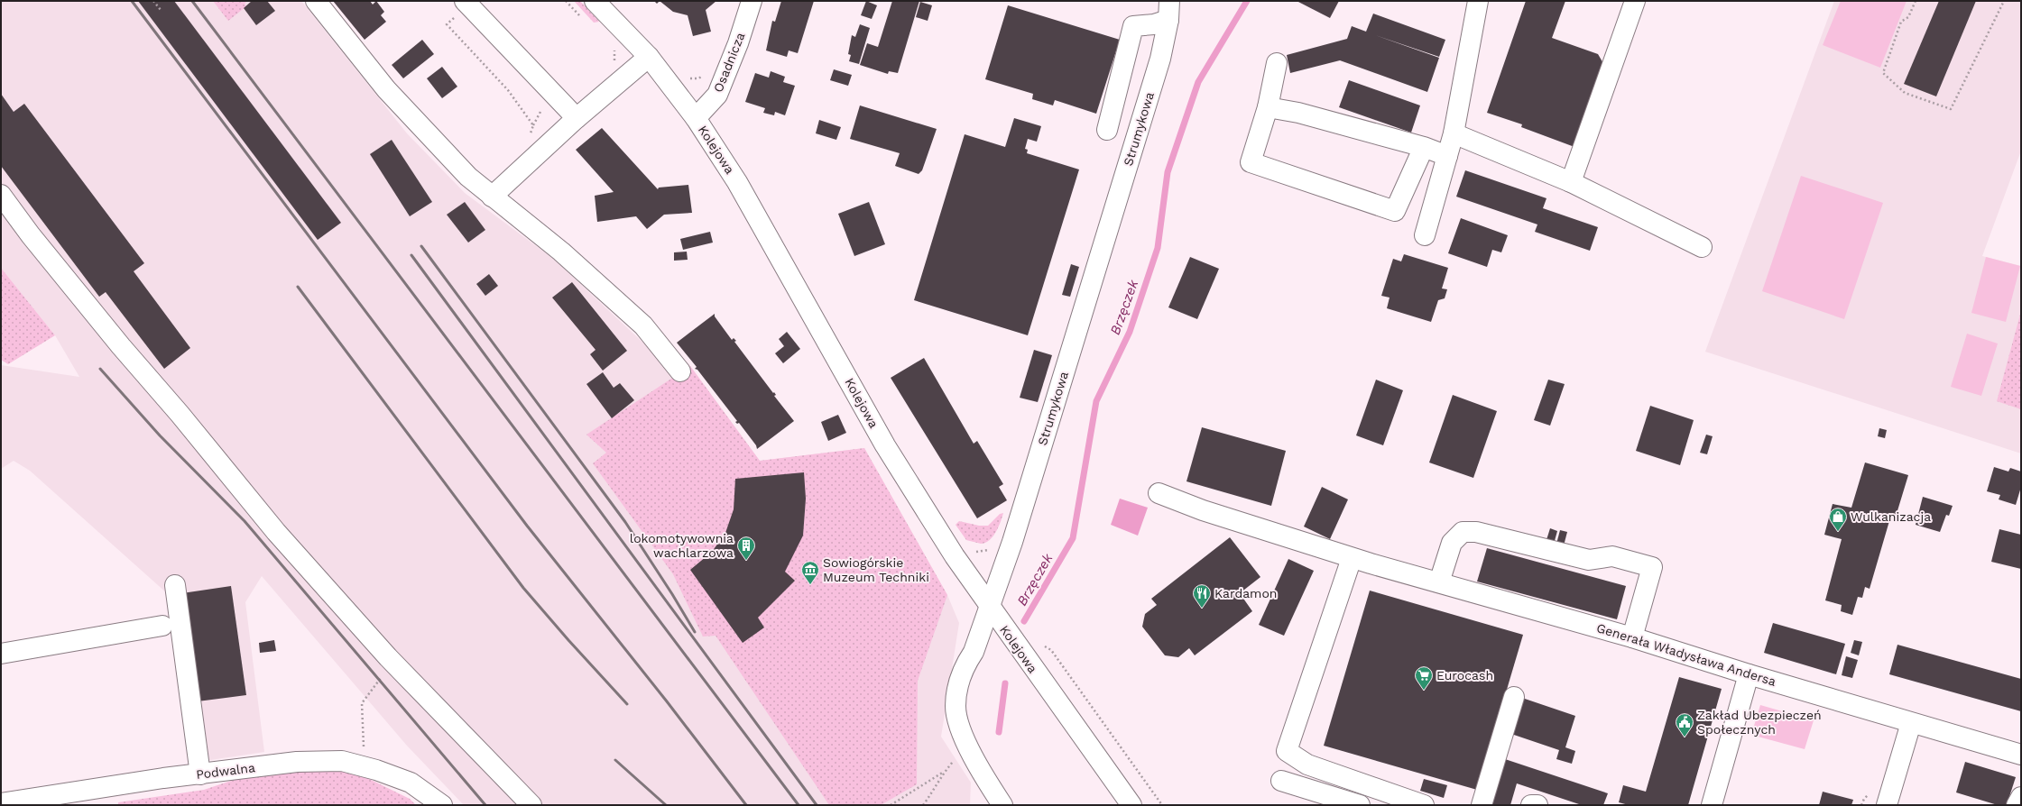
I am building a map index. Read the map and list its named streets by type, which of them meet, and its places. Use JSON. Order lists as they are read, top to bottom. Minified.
{"streets":{"street":["Osadnicza","Strumykowa","Kolejowa","Generała Władysława Andersa","Podwalna"]},"crossings":[["Osadnicza","Kolejowa"],["Strumykowa","Kolejowa"]],"water":["Brzęczek"],"places":{"shop":["Wulkanizacja"],"building":["lokomotywownia wachlarzowa"],"museum":["Sowiogórskie Muzeum Techniki"],"restaurant":["Kardamon"],"supermarket":["Eurocash"],"public building":["Zakład Ubezpieczeń Społecznych"]}}
